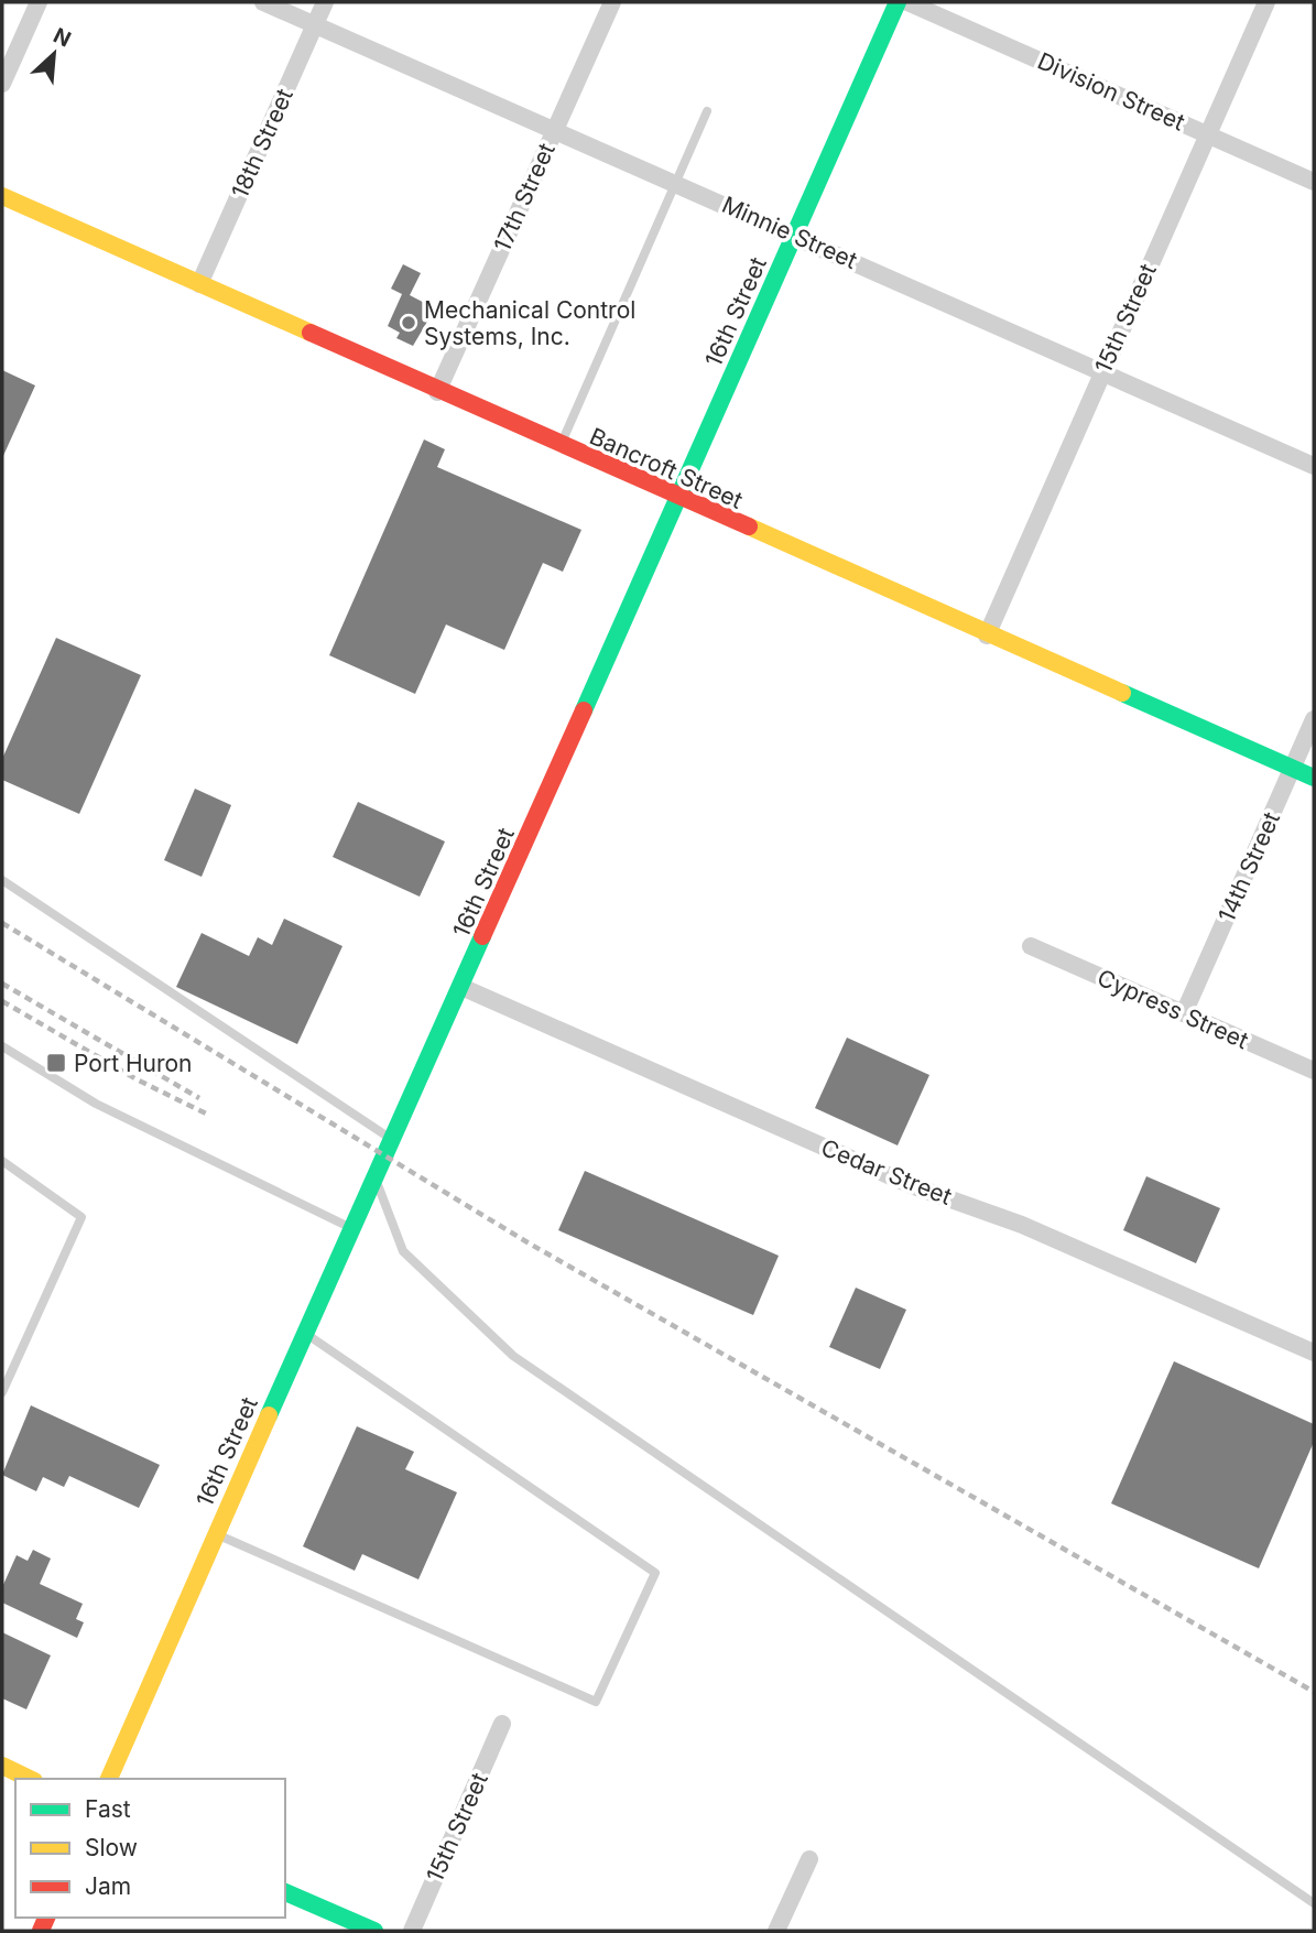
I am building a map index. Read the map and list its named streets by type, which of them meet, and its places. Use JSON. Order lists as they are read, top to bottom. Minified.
{"streets":{"street":["Division Street","18th Street","17th Street","Minnie Street","16th Street","15th Street","Bancroft Street","14th Street","Cypress Street","Cedar Street"]},"crossings":[["Division Street","15th Street"],["18th Street","Minnie Street"],["18th Street","Bancroft Street"],["17th Street","Minnie Street"],["17th Street","Bancroft Street"],["Minnie Street","16th Street"],["Minnie Street","15th Street"],["16th Street","Bancroft Street"],["16th Street","Cedar Street"],["15th Street","Bancroft Street"],["Bancroft Street","14th Street"],["14th Street","Cypress Street"]],"places":{"other":["Mechanical Control Systems, Inc."],"transit":["Port Huron"]},"legend":["Fast","Slow","Jam"],"north":"top right"}
